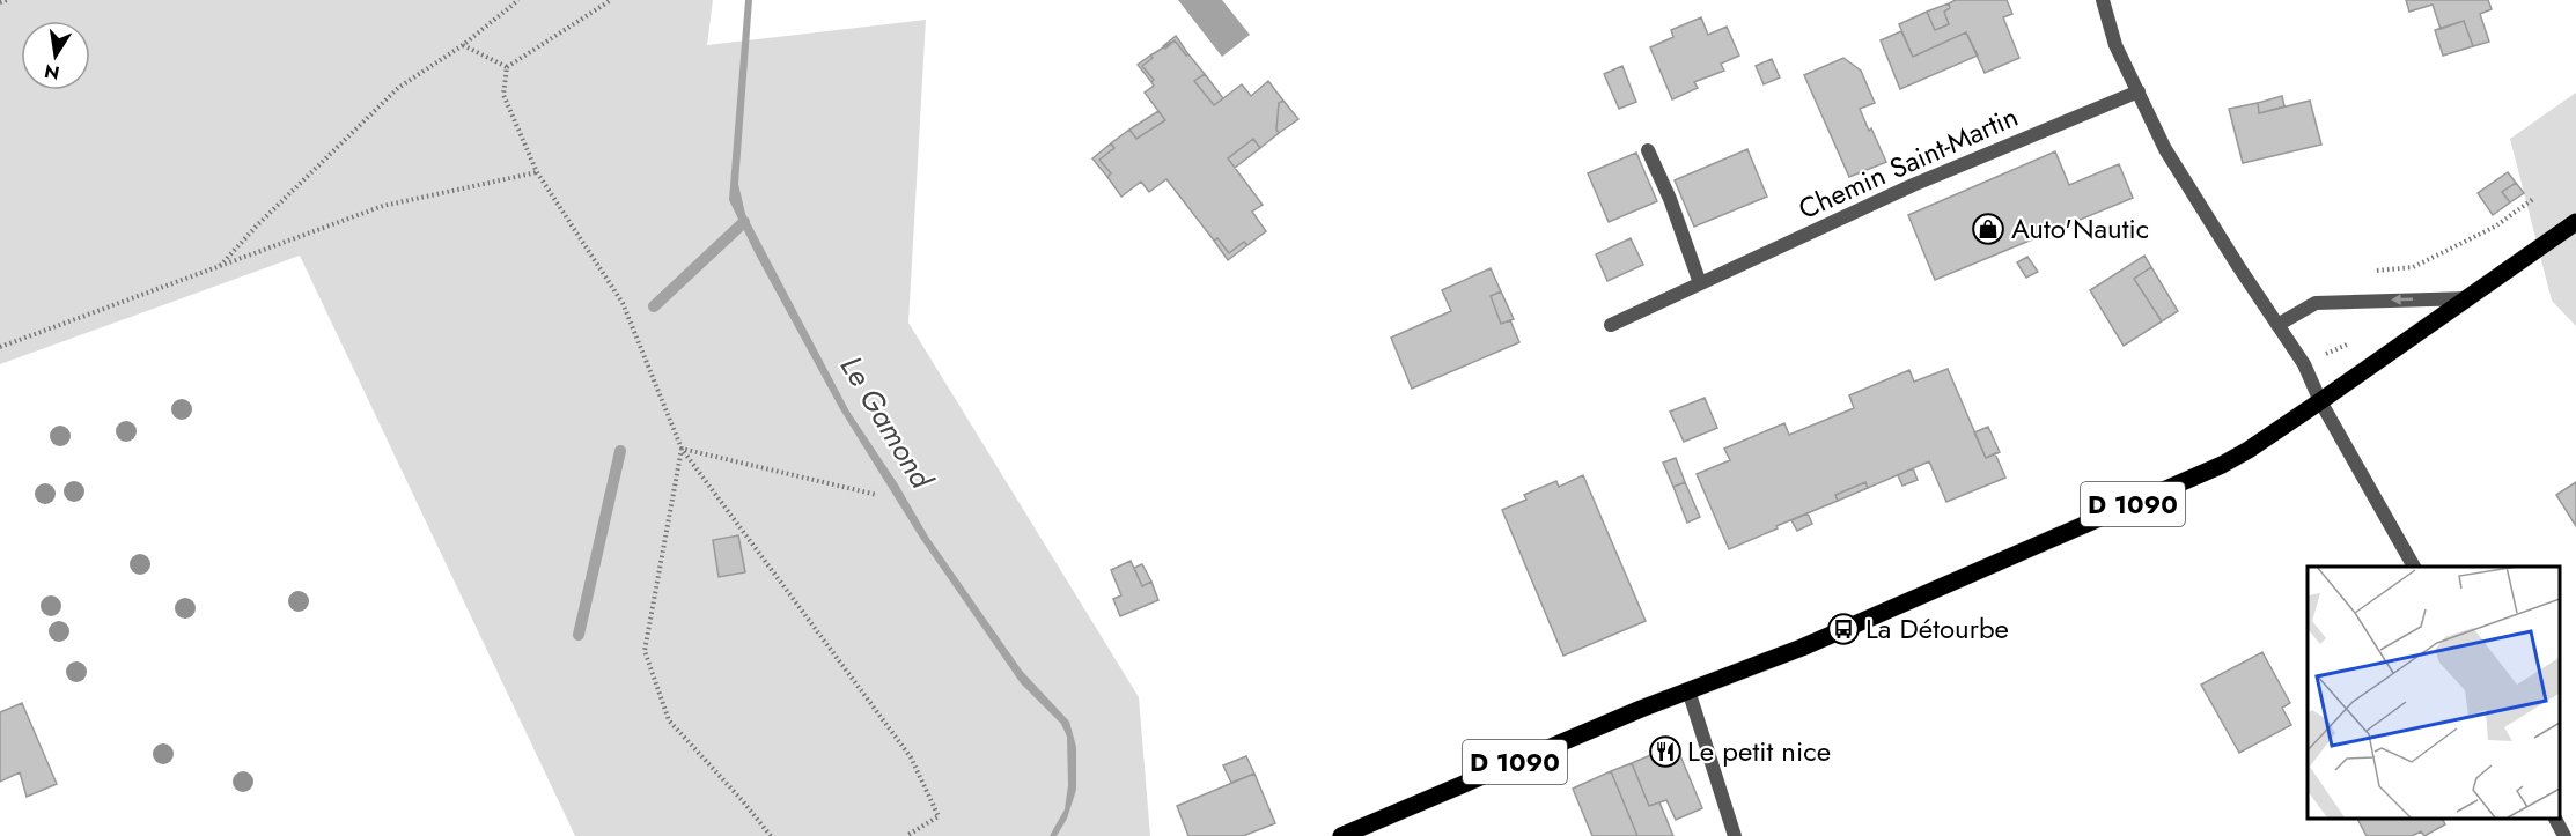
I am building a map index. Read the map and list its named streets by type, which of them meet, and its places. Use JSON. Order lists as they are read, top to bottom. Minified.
{"streets":{"main road":["D 1090"],"street":["Chemin Saint-Martin"]},"water":["Le Gamond"],"places":{"shop":["Auto'Nautic"],"bus stop":["La Détourbe"],"restaurant":["Le petit nice"]},"north":"bottom"}
